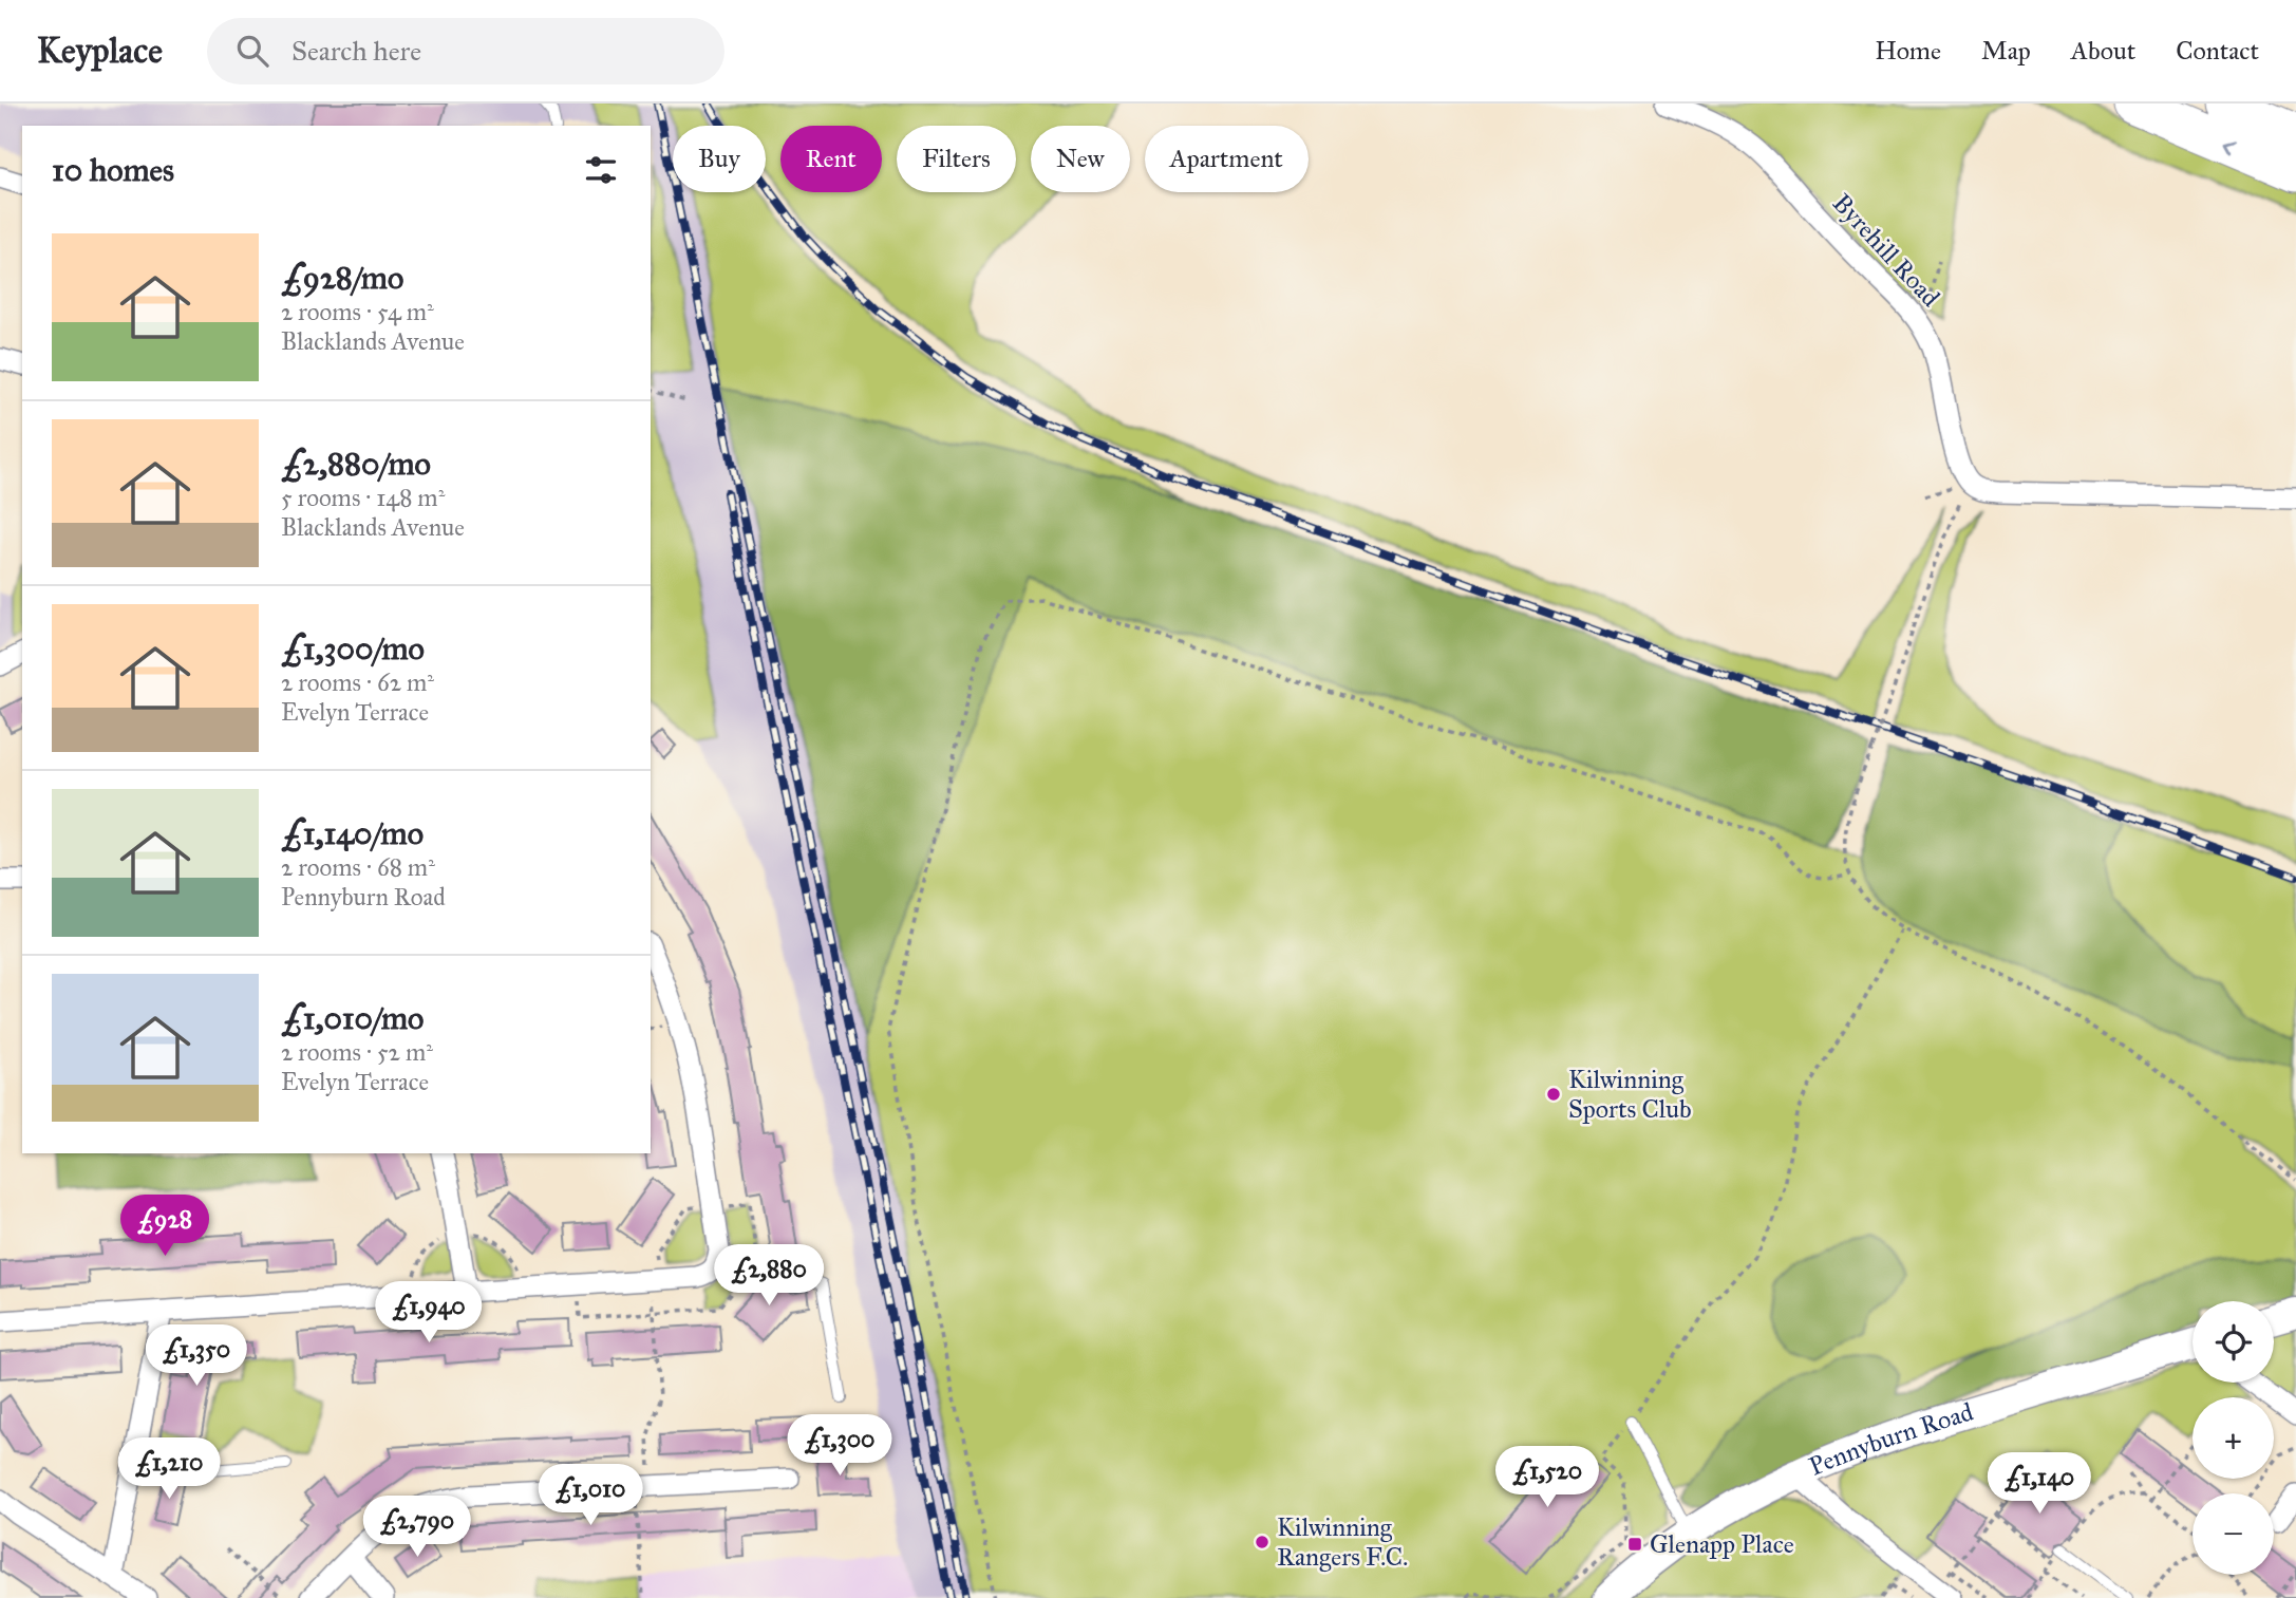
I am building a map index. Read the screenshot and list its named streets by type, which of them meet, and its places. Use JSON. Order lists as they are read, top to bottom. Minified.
{"streets":{"street":["Byrehill Road","Pennyburn Road"]},"places":{"other":["Kilwinning Sports Club","Kilwinning Rangers F.C."],"transit":["Glenapp Place"]},"page":{"header":"Keyplace","search":"Search here","nav":["Home","Map","About","Contact"],"chip":["Buy","Rent","Filters","New","Apartment"],"heading":"10 homes","list":[{"name":"£928/mo","note":"2 rooms · 54 m² · Blacklands Avenue"},{"name":"£2,880/mo","note":"5 rooms · 148 m² · Blacklands Avenue"},{"name":"£1,300/mo","note":"2 rooms · 62 m² · Evelyn Terrace"},{"name":"£1,140/mo","note":"2 rooms · 68 m² · Pennyburn Road"},{"name":"£1,010/mo","note":"2 rooms · 52 m² · Evelyn Terrace"}],"price":["£928","£2,880","£1,940","£1,350","£1,300","£1,210","£1,520","£1,140","£1,010","£2,790"],"map_buttons":["+","−"]}}
